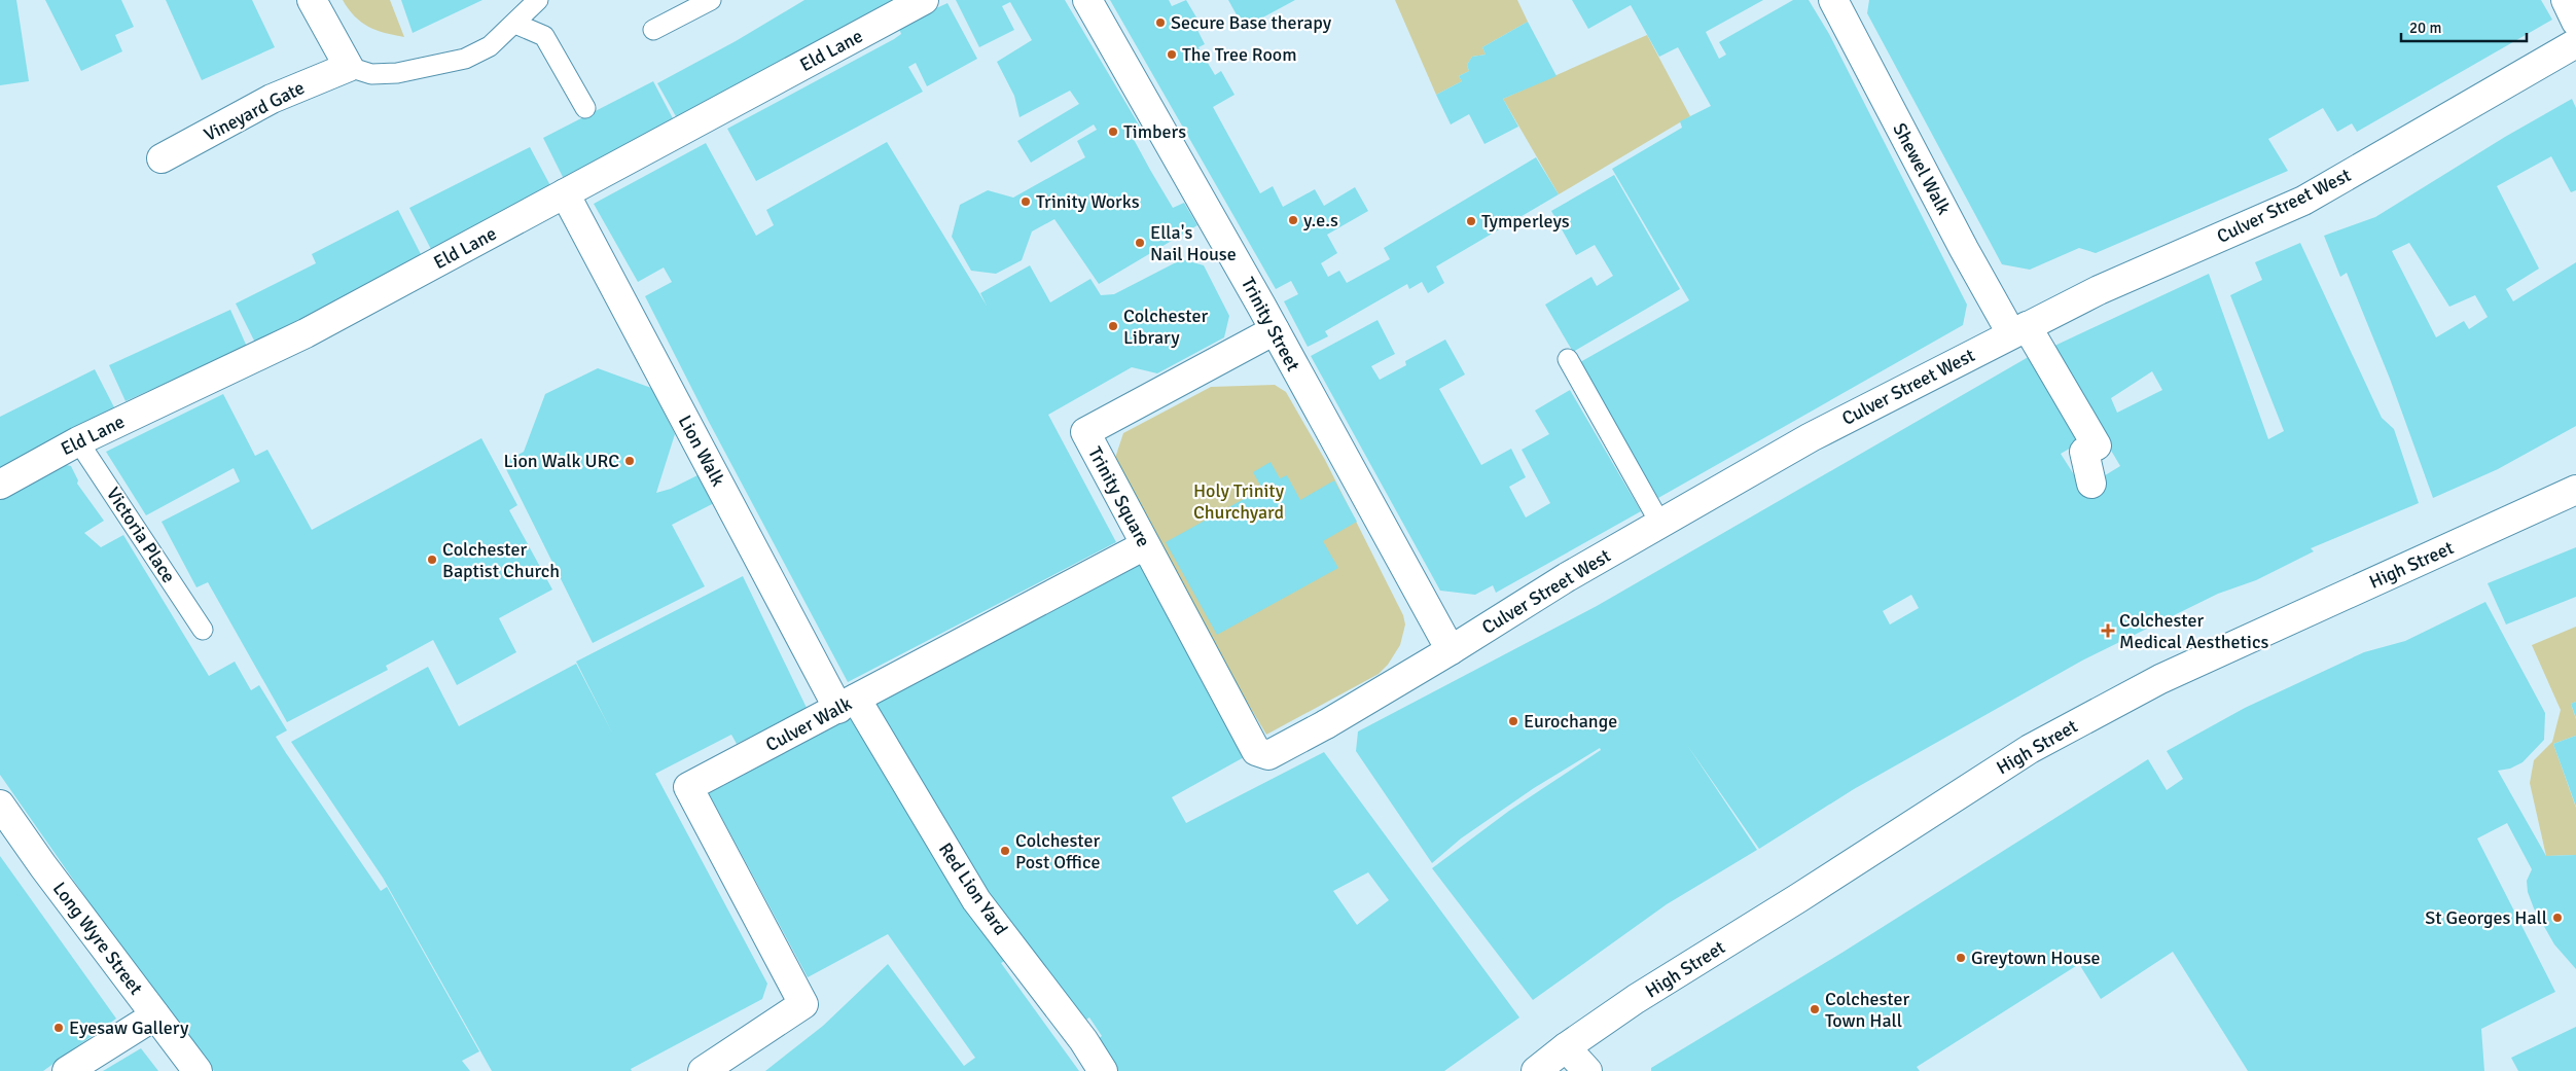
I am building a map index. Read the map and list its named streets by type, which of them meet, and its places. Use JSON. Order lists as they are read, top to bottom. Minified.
{"streets":{"street":["Eld Lane","Vineyard Gate","Shewel Walk","Culver Street West","Trinity Street","Lion Walk","Trinity Square","High Street","Culver Walk","Red Lion Yard","Long Wyre Street"],"lane":["Victoria Place"]},"crossings":[["Eld Lane","Lion Walk"],["Eld Lane","Victoria Place"],["Shewel Walk","Culver Street West"],["Culver Street West","Trinity Street"],["Culver Street West","Trinity Square"],["Trinity Street","Trinity Square"],["Lion Walk","Culver Walk"],["Lion Walk","Red Lion Yard"],["Trinity Square","Culver Walk"],["Culver Walk","Red Lion Yard"]],"parks":["Holy Trinity Churchyard"],"places":{"other":["Secure Base therapy","The Tree Room","Timbers","Trinity Works","y.e.s","Tymperleys","Ella's Nail House","Colchester Library","Lion Walk URC","Colchester Baptist Church","Eurochange","Colchester Post Office","St Georges Hall","Greytown House","Colchester Town Hall","Eyesaw Gallery"],"health":["Colchester Medical Aesthetics"]},"scale_bar":"20 m"}
